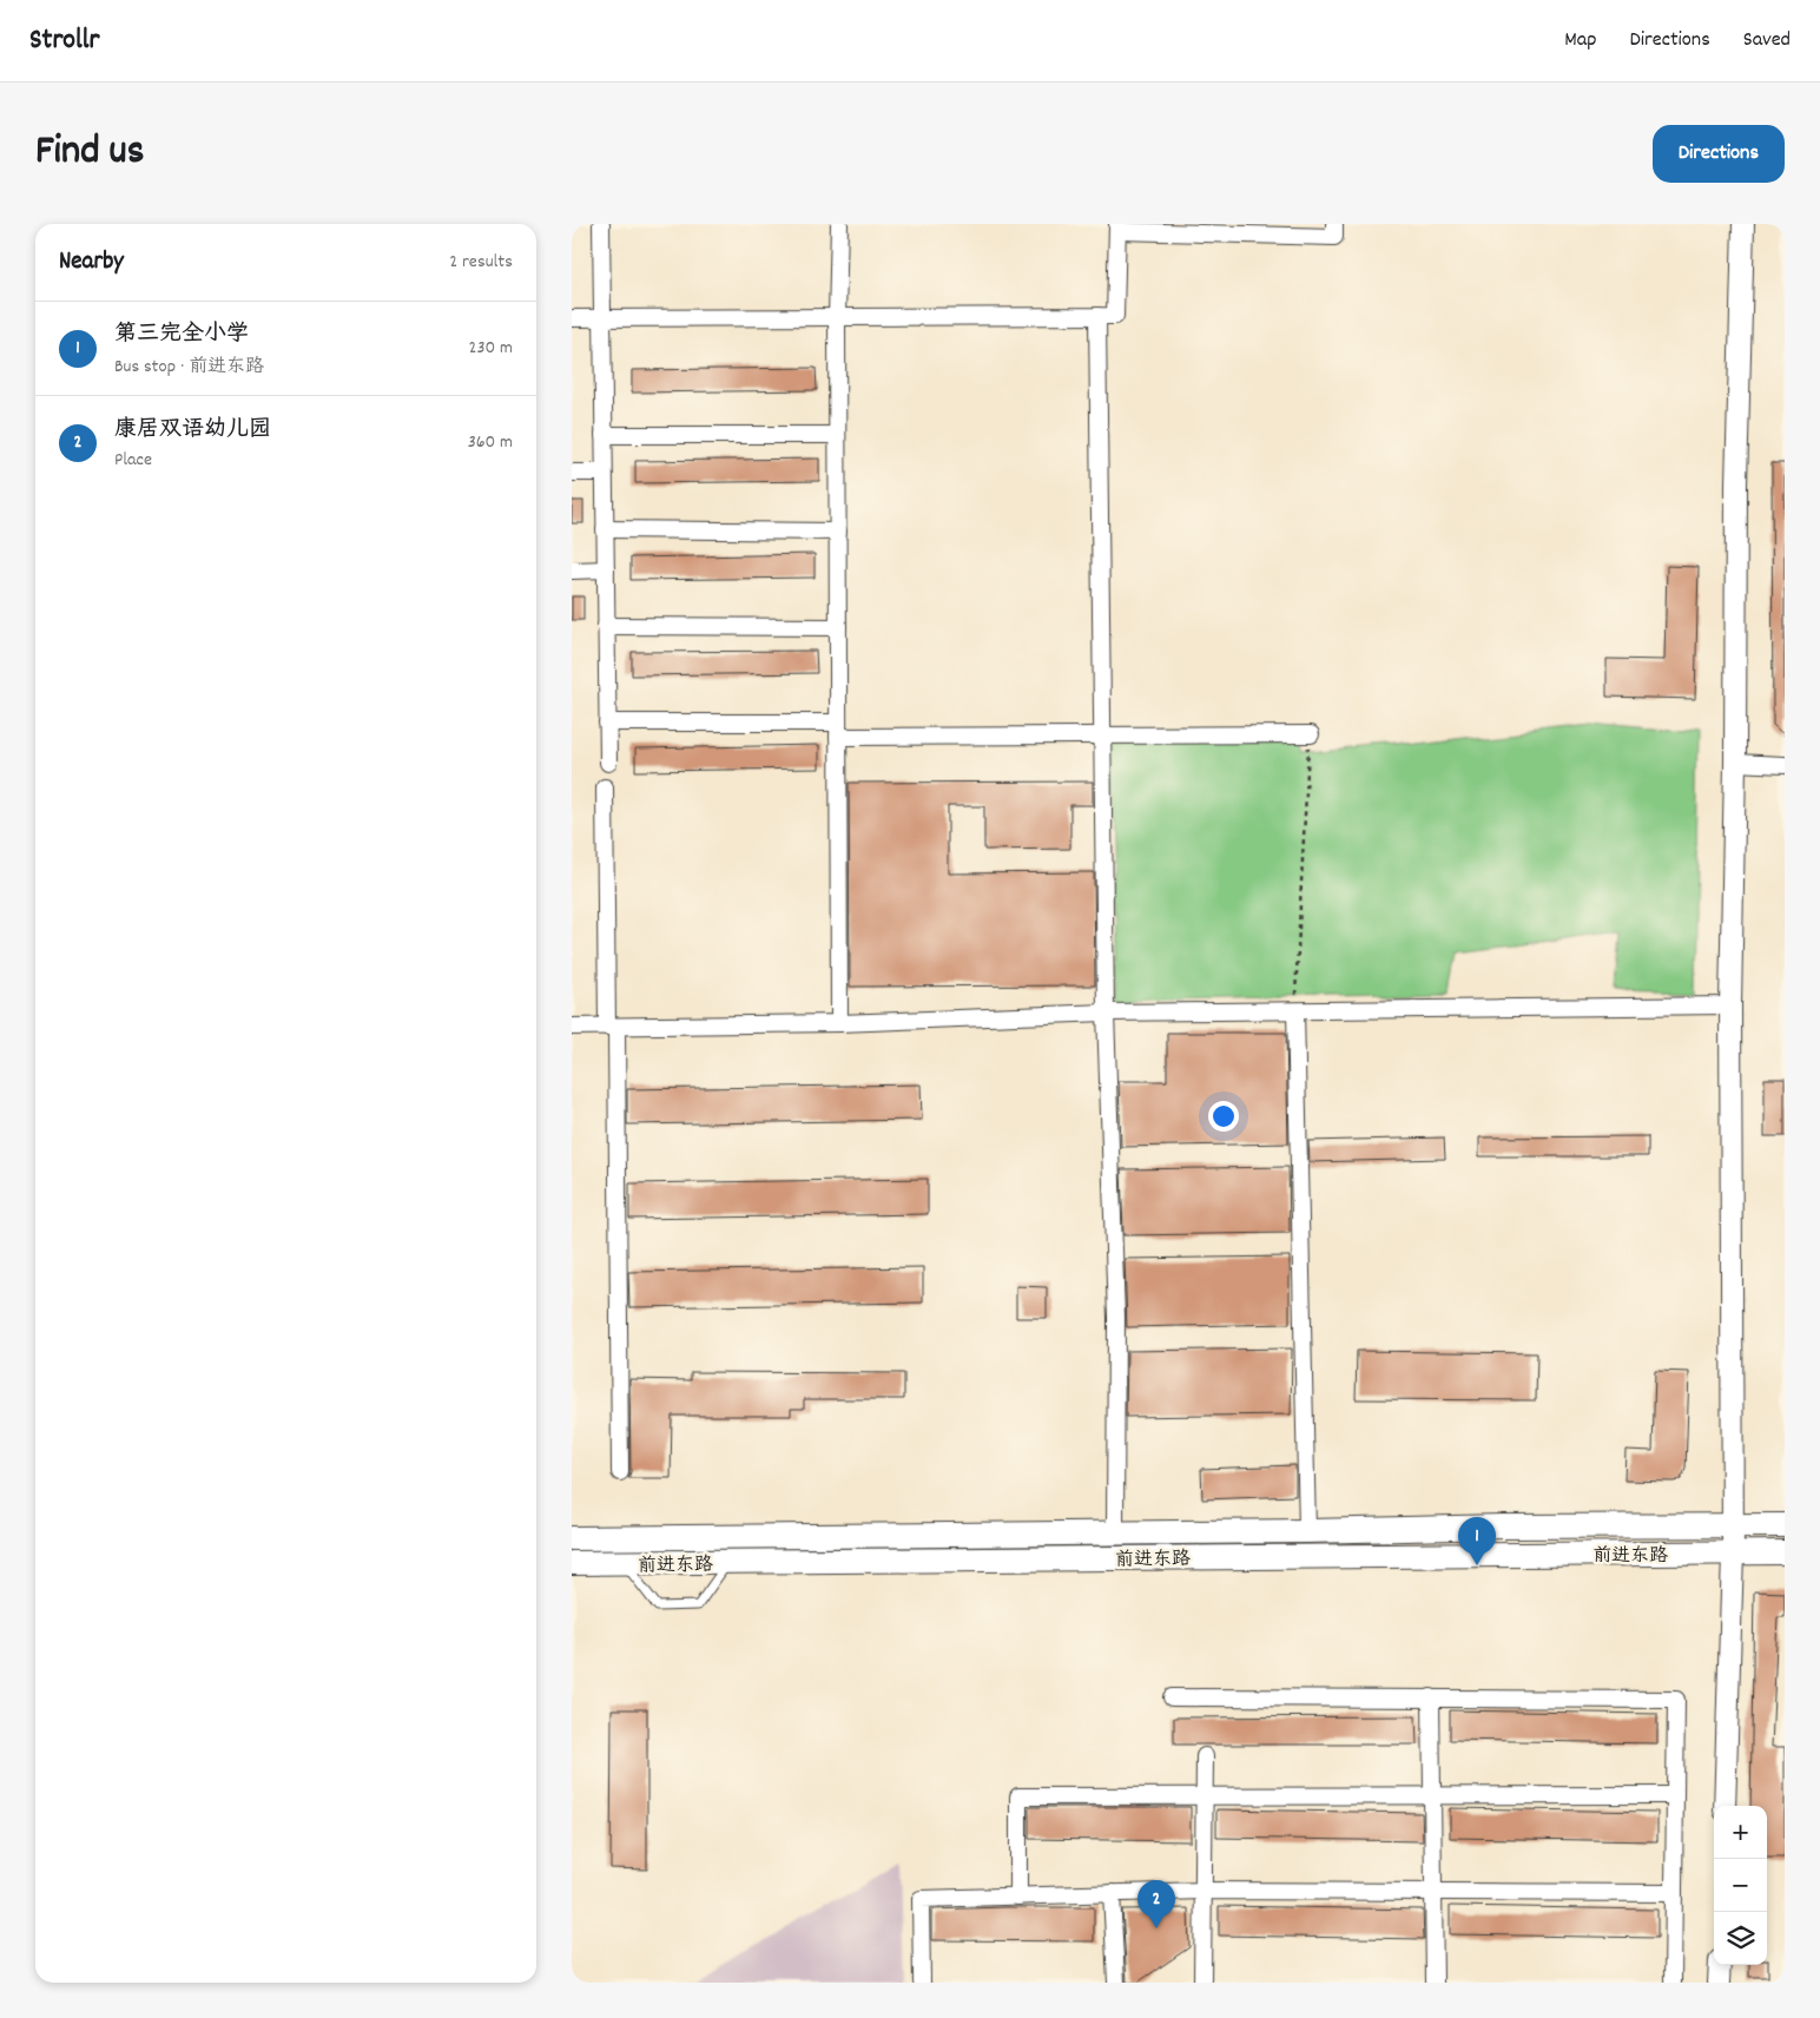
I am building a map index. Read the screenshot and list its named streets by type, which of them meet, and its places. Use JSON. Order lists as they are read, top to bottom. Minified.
{"streets":{"main road":["前进东路"]},"page":{"header":"Strollr","nav":["Map","Directions","Saved"],"title":"Find us","buttons":"Directions","heading":["Nearby","2 results"],"list":[{"mark":"1","name":"第三完全小学","note":"Bus stop · 前进东路","value":"230 m"},{"mark":"2","name":"康居双语幼儿园","note":"Place","value":"360 m"}],"pins":["1","2"],"map_buttons":["+","−"]}}
